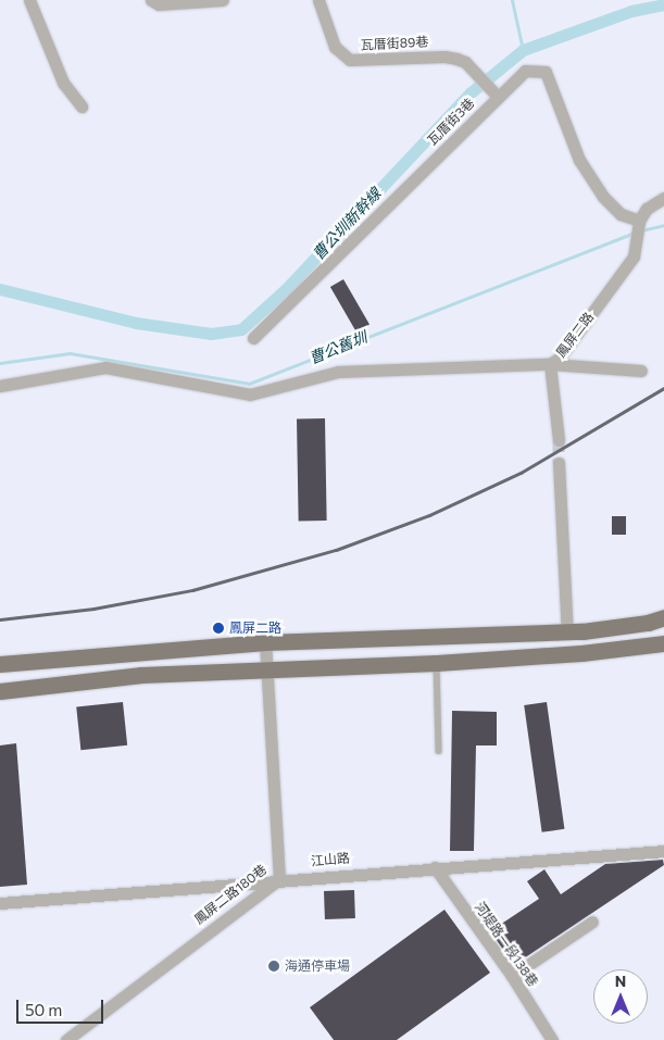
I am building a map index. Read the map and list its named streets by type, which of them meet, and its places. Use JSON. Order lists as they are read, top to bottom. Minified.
{"streets":{"street":["瓦厝街89巷","瓦厝街3巷","鳳屏二路","江山路","鳳屏二路180巷","河堤路一段138巷"]},"crossings":[["瓦厝街89巷","瓦厝街3巷"],["瓦厝街3巷","鳳屏二路"],["江山路","鳳屏二路180巷"],["江山路","河堤路一段138巷"]],"water":["曹公圳新幹線","曹公舊圳"],"places":["鳳屏二路","海通停車場"],"scale_bar":"50 m","north":"top"}
